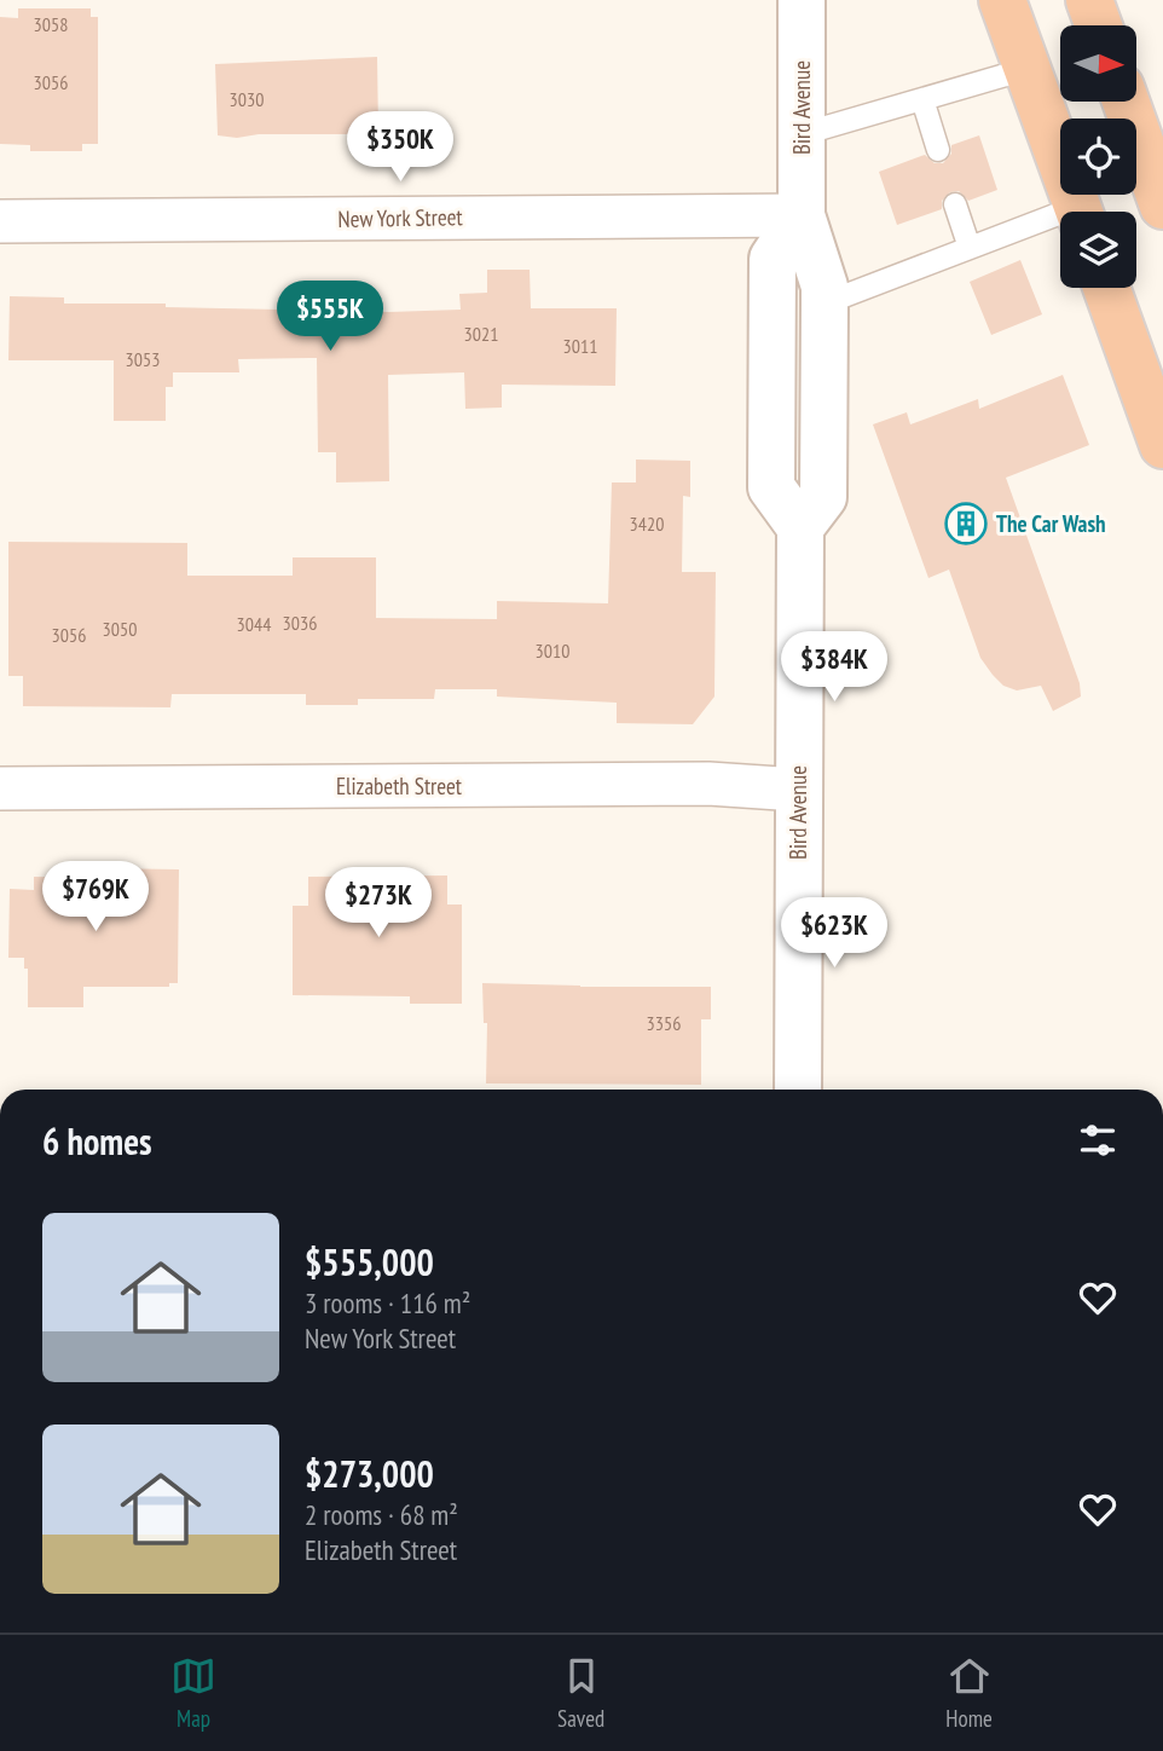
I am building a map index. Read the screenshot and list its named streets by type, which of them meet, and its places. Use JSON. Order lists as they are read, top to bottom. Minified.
{"streets":{"street":["Bird Avenue","New York Street","Elizabeth Street"]},"crossings":[["Bird Avenue","New York Street"],["Bird Avenue","Elizabeth Street"]],"places":{"building":["The Car Wash"]},"house_numbers":["3058","3056","3030","3021","3011","3053","3420","3036","3044","3050","3056","3010","3356"],"north":"right","page":{"price":["$350K","$555K","$384K","$769K","$273K","$623K"],"heading":"6 homes","list":[{"name":"$555,000","note":"3 rooms · 116 m² · New York Street"},{"name":"$273,000","note":"2 rooms · 68 m² · Elizabeth Street"}],"tabs":["Map","Saved","Home"]}}
